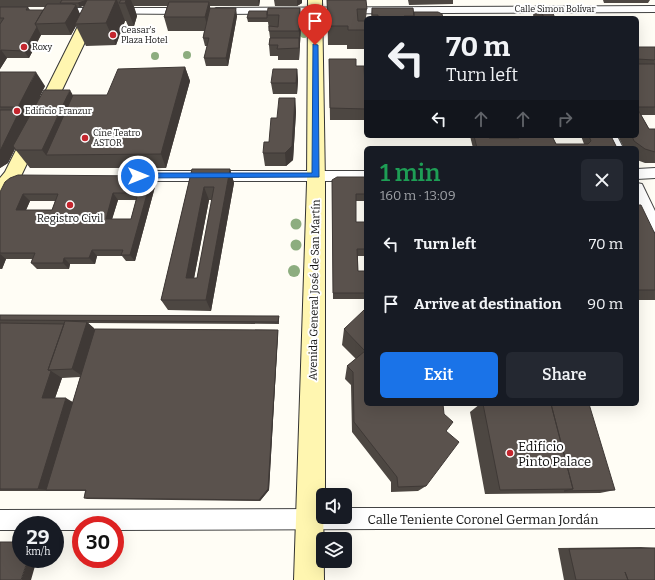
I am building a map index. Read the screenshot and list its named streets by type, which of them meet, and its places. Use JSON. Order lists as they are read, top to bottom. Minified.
{"streets":{"main road":["Avenida General José de San Martín"],"street":["Calle Simon Bolívar","Calle Teniente Coronel German Jordán"]},"crossings":[["Calle Simon Bolívar","Avenida General José de San Martín"],["Avenida General José de San Martín","Calle Teniente Coronel German Jordán"]],"places":["Ceasar's Plaza Hotel","Roxy","Edificio Franzur","Cine Teatro ASTOR","Registro Civil","Edificio Pinto Palace"],"page":{"turn":["70 m","Turn left"],"heading":["1 min","160 m · 13:09"],"list":[{"name":"Turn left","value":"70 m"},{"name":"Arrive at destination","value":"90 m"}],"buttons":["Exit","Share"],"speed":"29 km/h","limit":"30"}}
